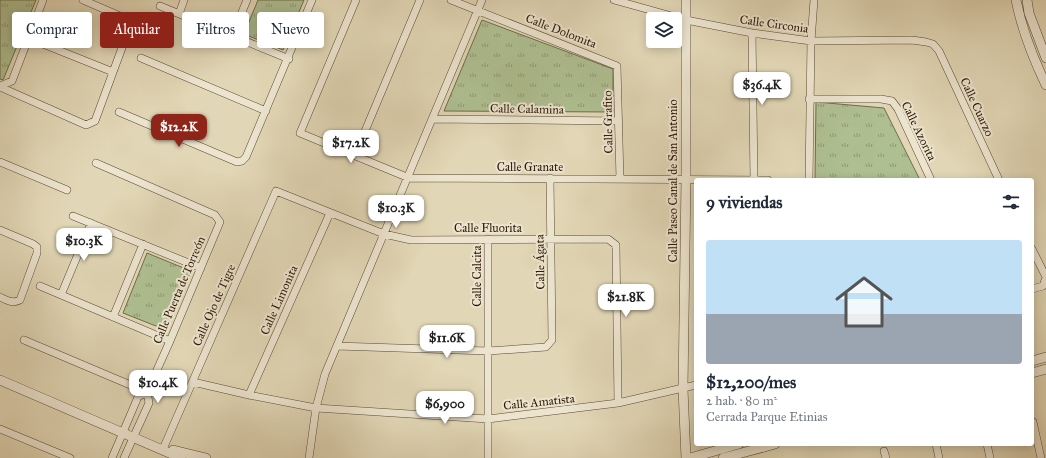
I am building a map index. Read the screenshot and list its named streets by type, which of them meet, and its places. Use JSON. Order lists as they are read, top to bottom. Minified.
{"streets":{"street":["Calle Circonia","Calle Dolomita","Calle Cuarzo","Calle Calamina","Calle Grafito","Calle Azorita","Calle Granate","Calle Paseo Canal de San Antonio","Calle Fluorita","Calle Ágata","Calle Calcita","Calle Puerta de Torreón","Calle Limonita","Calle Ojo de Tigre","Calle Amatista"]},"crossings":[["Calle Circonia","Calle Cuarzo"],["Calle Circonia","Calle Paseo Canal de San Antonio"],["Calle Dolomita","Calle Grafito"],["Calle Calamina","Calle Grafito"],["Calle Grafito","Calle Granate"],["Calle Granate","Calle Paseo Canal de San Antonio"],["Calle Granate","Calle Ágata"],["Calle Paseo Canal de San Antonio","Calle Amatista"],["Calle Fluorita","Calle Ágata"],["Calle Fluorita","Calle Calcita"],["Calle Fluorita","Calle Limonita"],["Calle Fluorita","Calle Ojo de Tigre"],["Calle Fluorita","Calle Amatista"],["Calle Ágata","Calle Calcita"],["Calle Calcita","Calle Amatista"],["Calle Limonita","Calle Amatista"],["Calle Ojo de Tigre","Calle Amatista"]],"page":{"chip":["Comprar","Alquilar","Filtros","Nuevo"],"price":["$36.4K","$12.2K","$17.2K","$10.3K","$10.3K","$21.8K","$11.6K","$10.4K","$6,900"],"heading":"9 viviendas","list":[{"name":"$12,200/mes","note":"2 hab. · 80 m² · Cerrada Parque Etinias"}]}}
